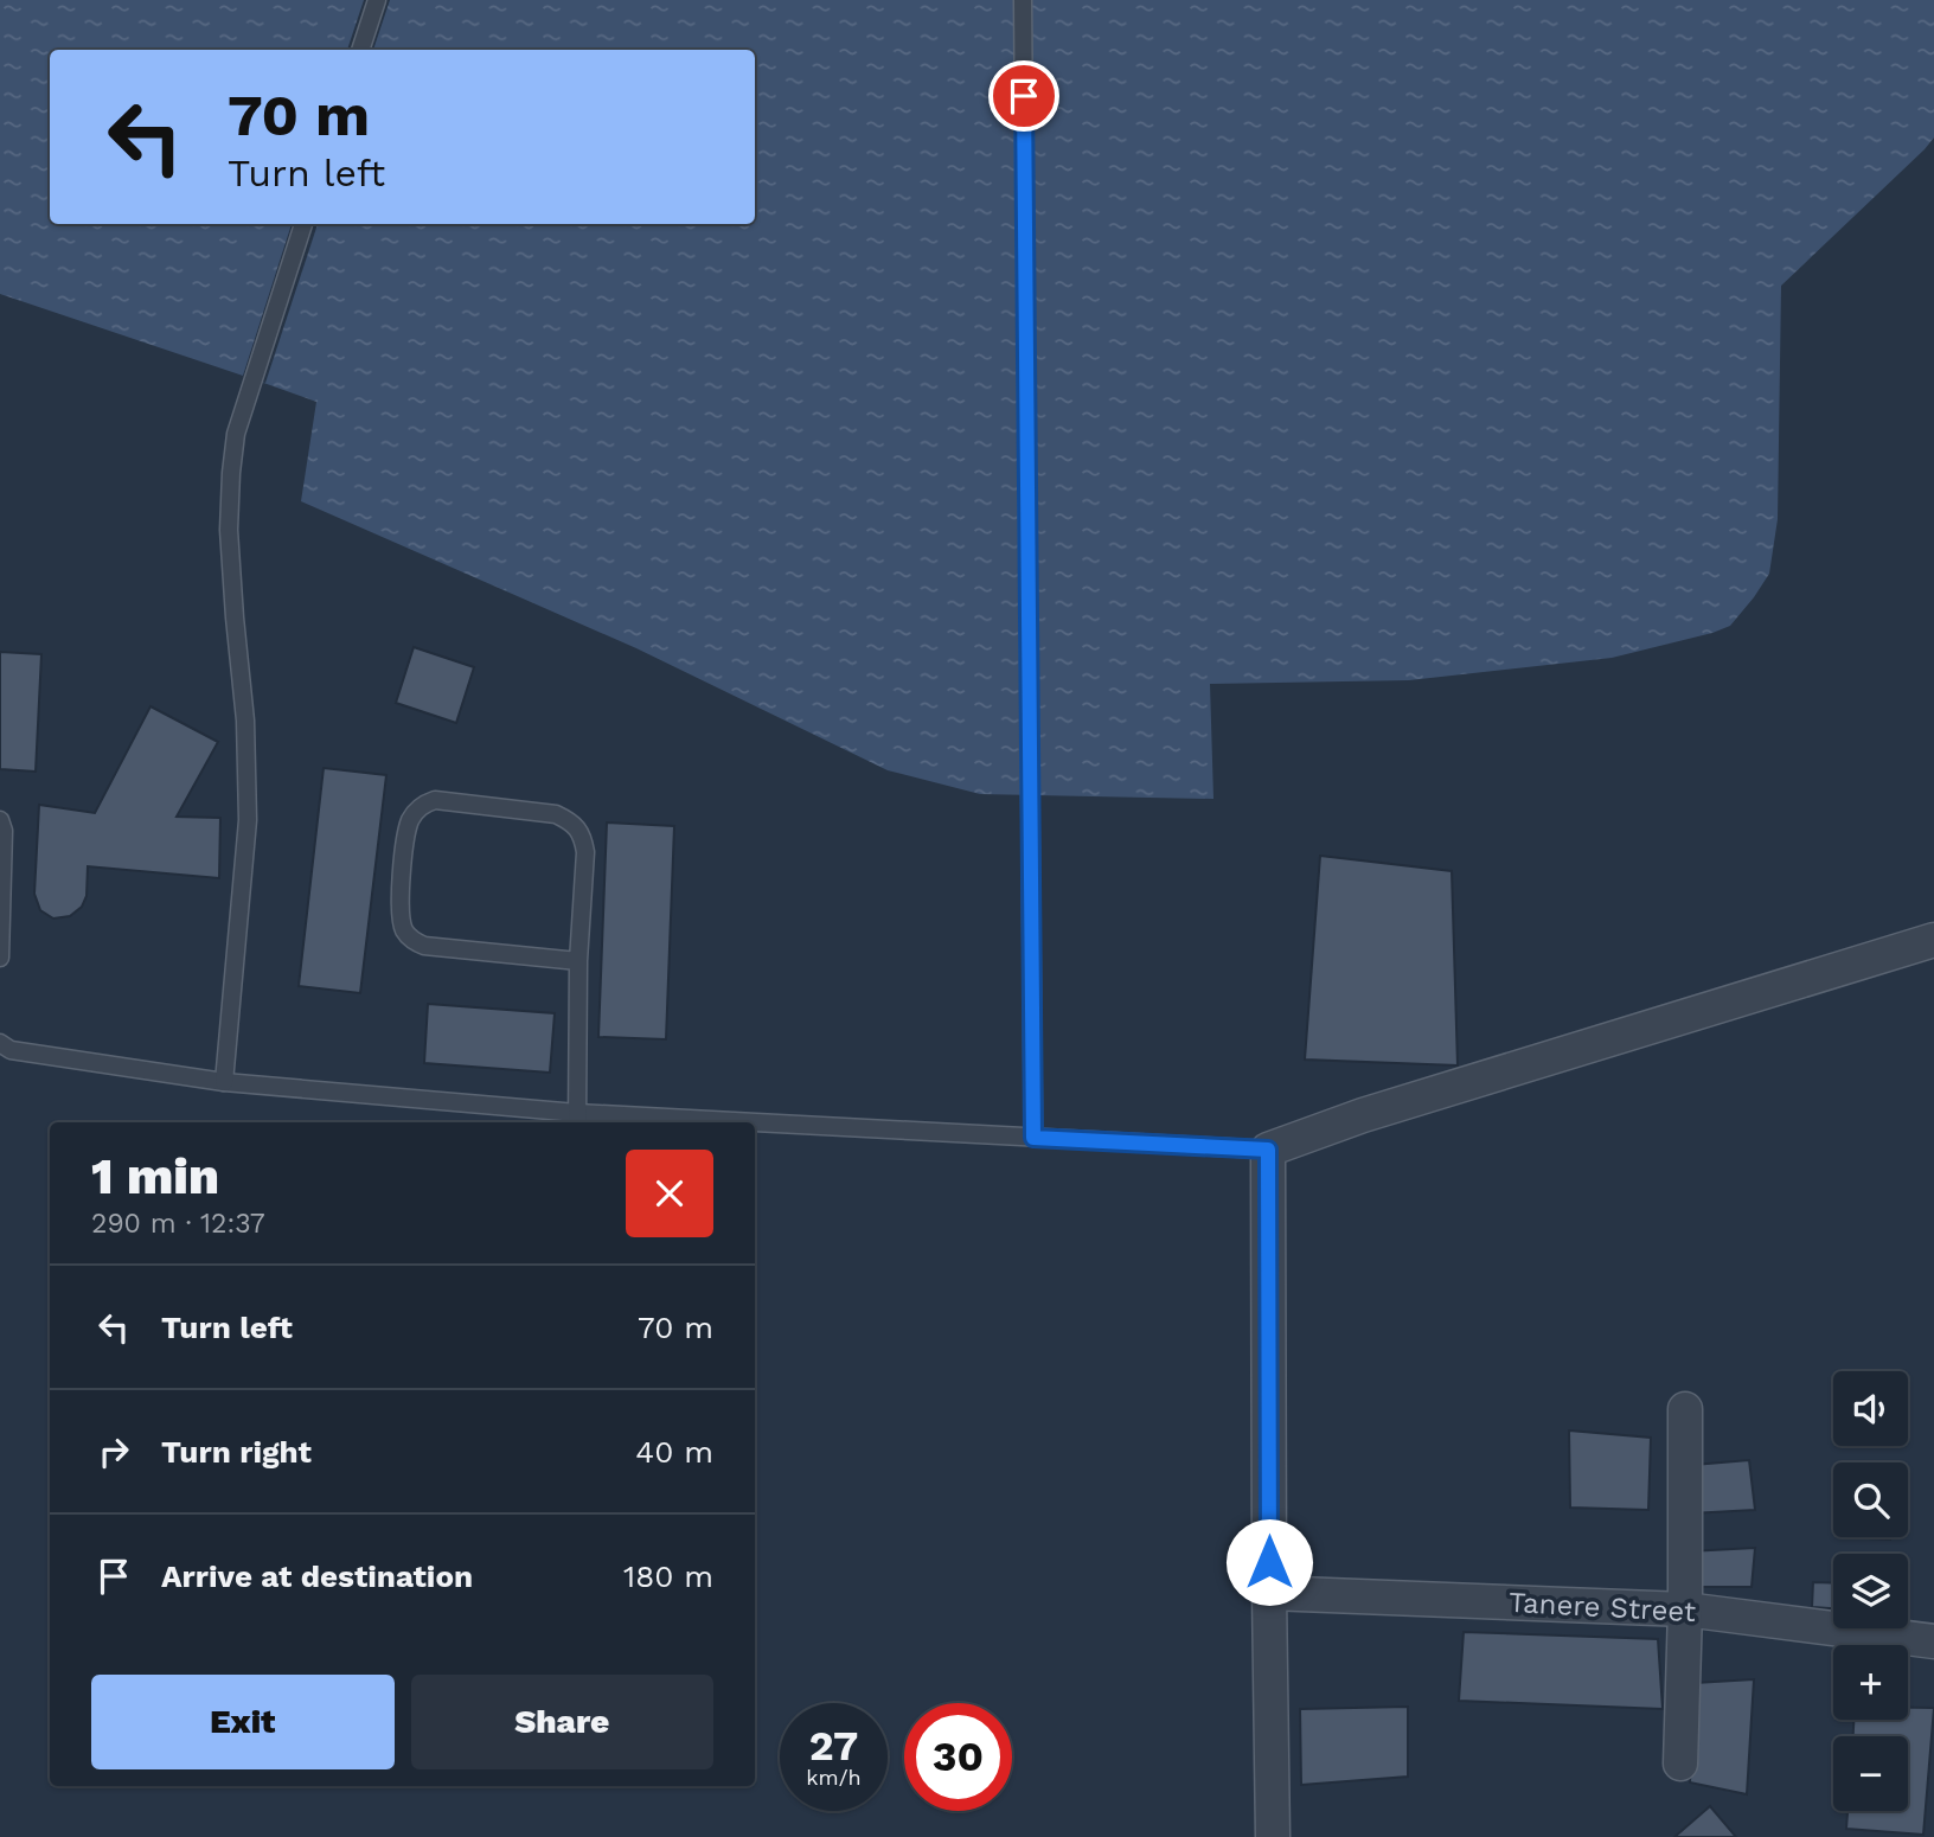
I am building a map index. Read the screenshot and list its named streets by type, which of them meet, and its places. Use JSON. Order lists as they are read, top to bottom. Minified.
{"streets":{"street":["Tanere Street"]},"page":{"turn":["70 m","Turn left"],"heading":["1 min","290 m · 12:37"],"list":[{"name":"Turn left","value":"70 m"},{"name":"Turn right","value":"40 m"},{"name":"Arrive at destination","value":"180 m"}],"map_buttons":["+","−"],"buttons":["Exit","Share"],"speed":"27 km/h","limit":"30"}}
